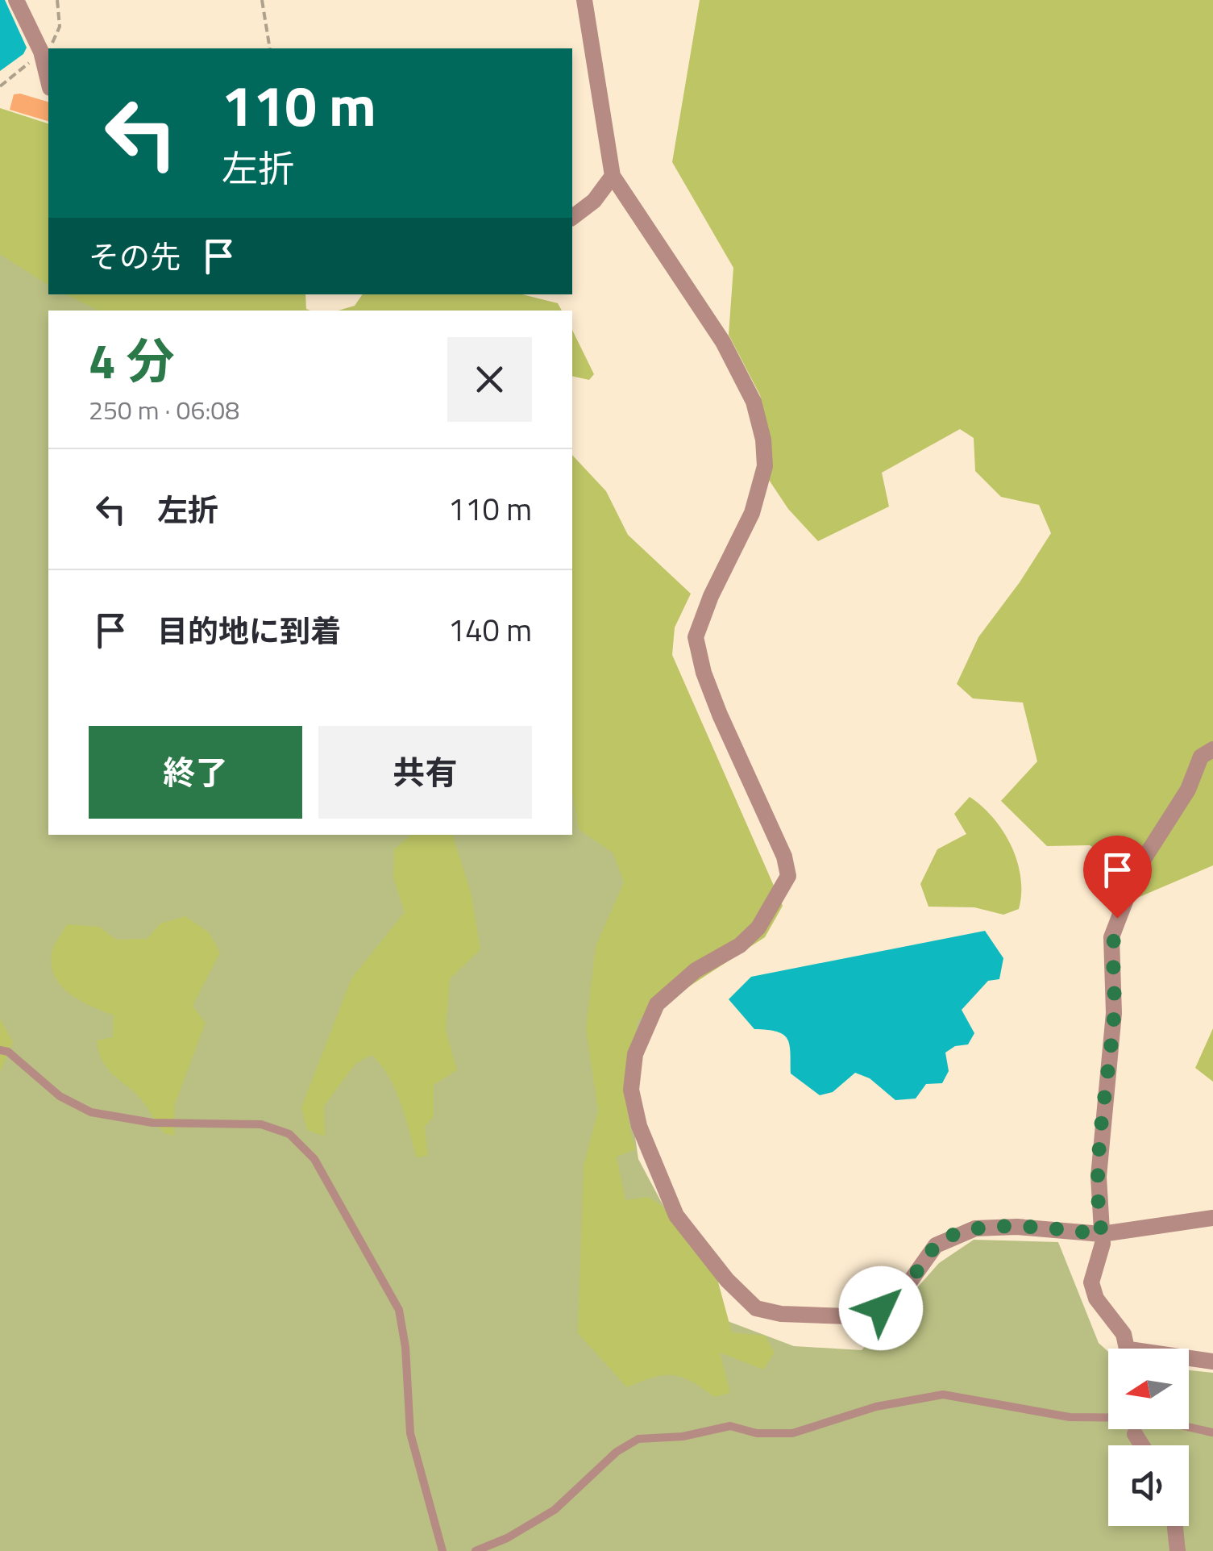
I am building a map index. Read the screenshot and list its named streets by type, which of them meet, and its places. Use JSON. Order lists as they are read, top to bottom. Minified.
{"north":"left","page":{"turn":["110 m","左折"],"then":"その先","heading":["4 分","250 m · 06:08"],"list":[{"name":"左折","value":"110 m"},{"name":"目的地に到着","value":"140 m"}],"buttons":["終了","共有"]}}
